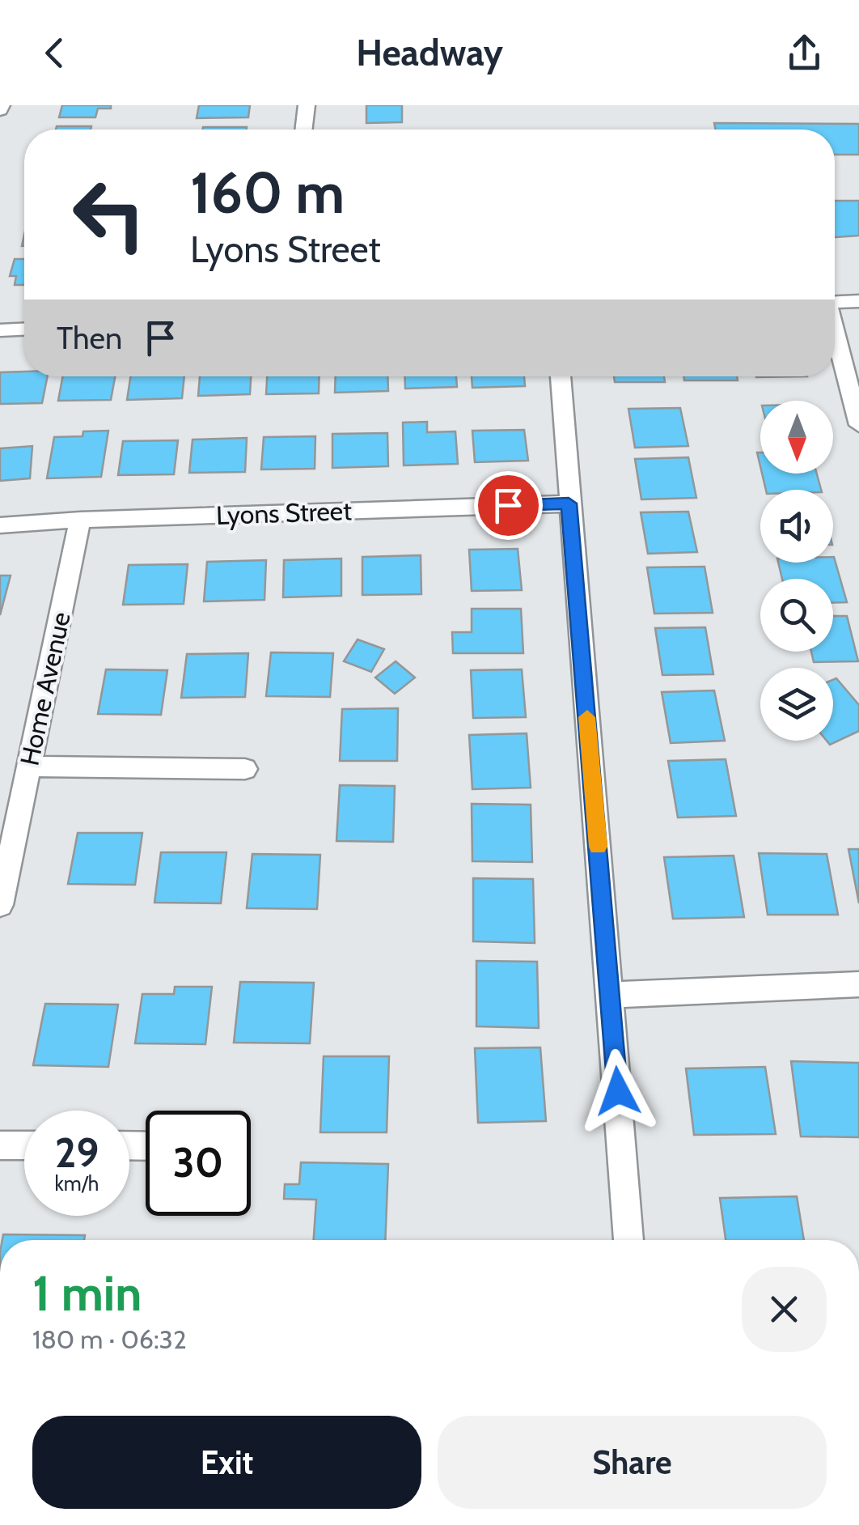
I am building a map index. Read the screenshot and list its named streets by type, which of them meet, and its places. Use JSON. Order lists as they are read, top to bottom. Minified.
{"streets":{"street":["Lyons Street","Home Avenue"]},"crossings":[["Lyons Street","Home Avenue"]],"north":"bottom","page":{"header":"Headway","turn":["160 m","Lyons Street"],"then":"Then","speed":"29 km/h","limit":"30","heading":["1 min","180 m · 06:32"],"buttons":["Exit","Share"]}}
